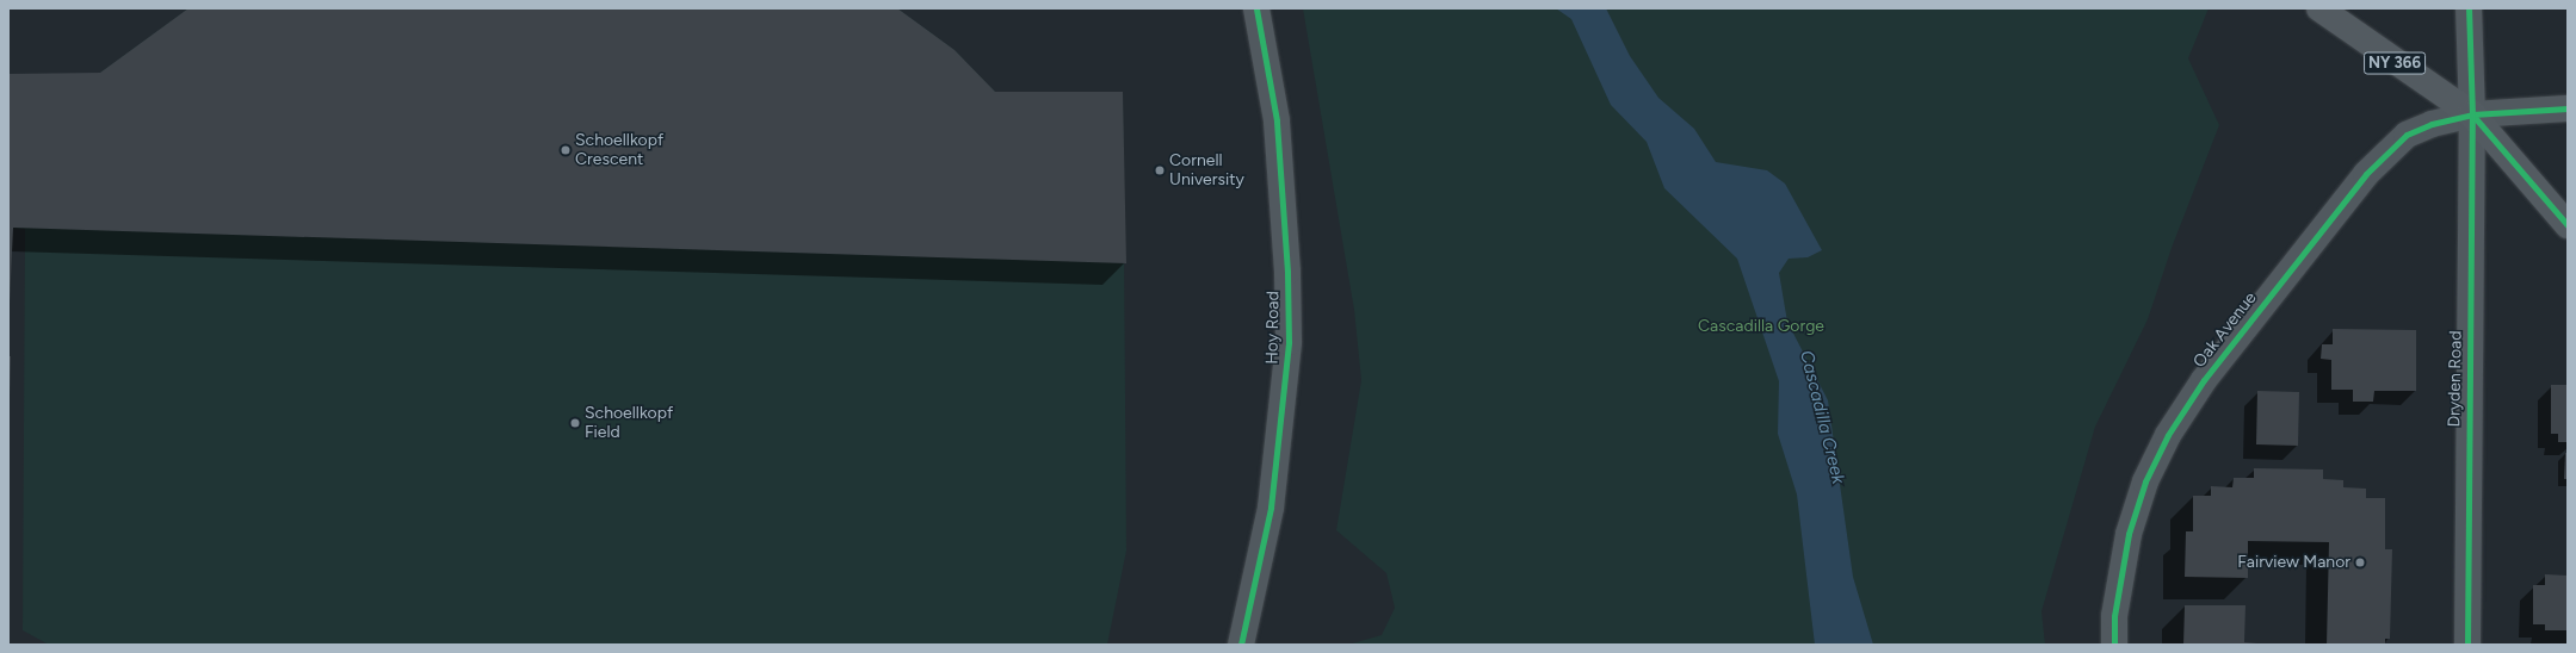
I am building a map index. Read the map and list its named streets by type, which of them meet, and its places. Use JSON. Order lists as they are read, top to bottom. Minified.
{"streets":{"main road":["NY 366"],"street":["Hoy Road","Oak Avenue","Dryden Road"]},"crossings":[["NY 366","Oak Avenue"],["NY 366","Dryden Road"],["Oak Avenue","Dryden Road"]],"water":["Cascadilla Creek"],"parks":["Cascadilla Gorge"],"places":["Schoellkopf Crescent","Cornell University","Schoellkopf Field","Fairview Manor"]}
